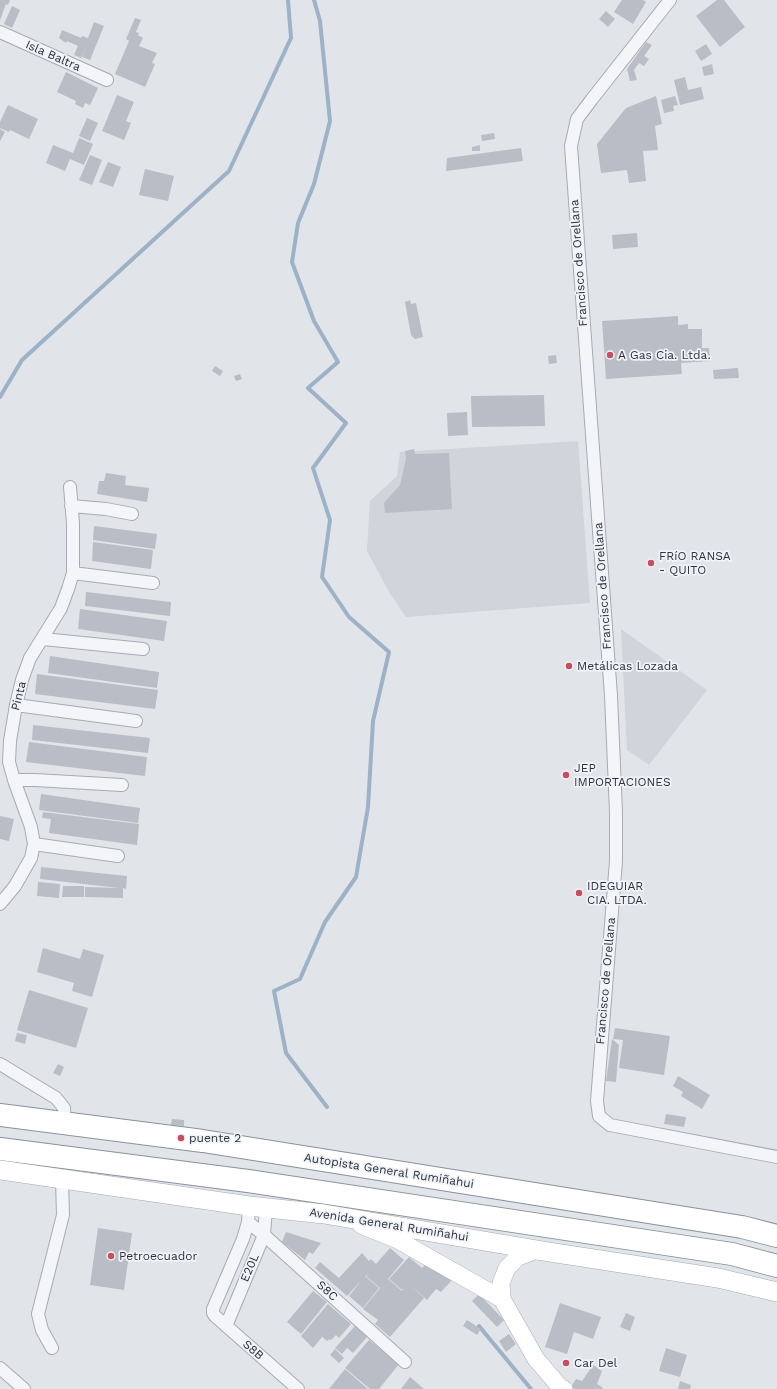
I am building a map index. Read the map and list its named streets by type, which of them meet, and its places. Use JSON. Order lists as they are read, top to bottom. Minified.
{"streets":{"highway":["Autopista General Rumiñahui"],"main road":["Avenida General Rumiñahui"],"street":["Isla Baltra","Francisco de Orellana","Pinta","E20L","S8C","S8B"]},"crossings":[["Avenida General Rumiñahui","E20L"],["Avenida General Rumiñahui","S8C"],["E20L","S8C"],["E20L","S8B"]],"places":["A Gas Cia. Ltda.","FRíO RANSA - QUITO","Metálicas Lozada","JEP IMPORTACIONES","IDEGUIAR CIA. LTDA.","puente 2","Petroecuador","Car Del"]}
